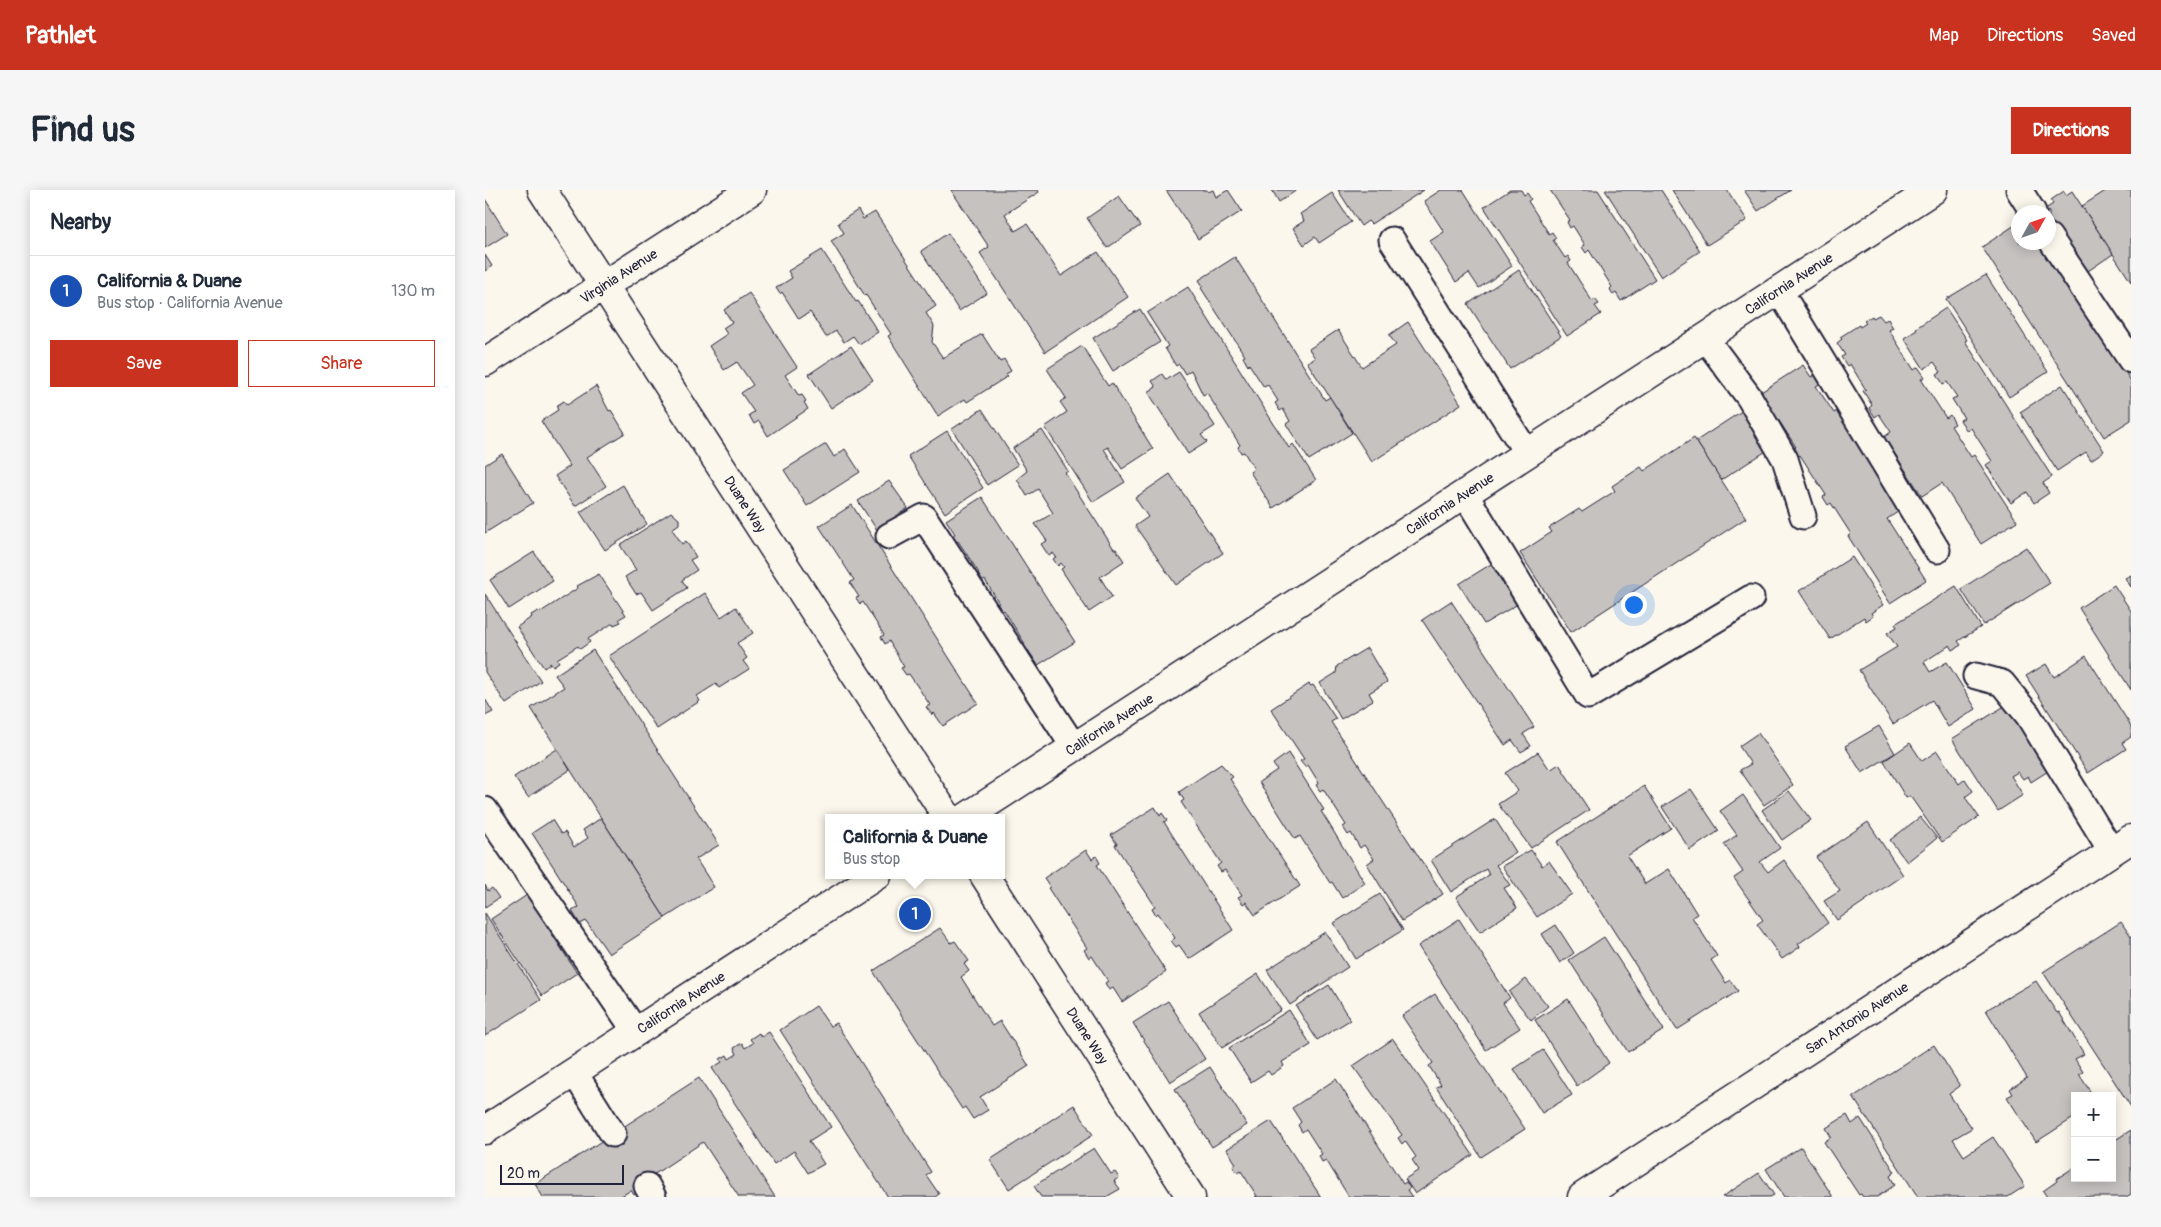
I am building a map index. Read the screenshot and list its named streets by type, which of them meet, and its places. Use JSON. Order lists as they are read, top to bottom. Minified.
{"streets":{"street":["Virginia Avenue","California Avenue","Duane Way","San Antonio Avenue"]},"crossings":[["Virginia Avenue","Duane Way"]],"scale_bar":"20 m","north":"top right","page":{"header":"Pathlet","nav":["Map","Directions","Saved"],"buttons":["Directions",["Save","Share"]],"title":"Find us","heading":"Nearby","list":[{"mark":"1","name":"California & Duane","note":"Bus stop · California Avenue","value":"130 m"}],"popup":["California & Duane","Bus stop"],"pins":"1","map_buttons":["+","−"],"scale":"20 m"}}
